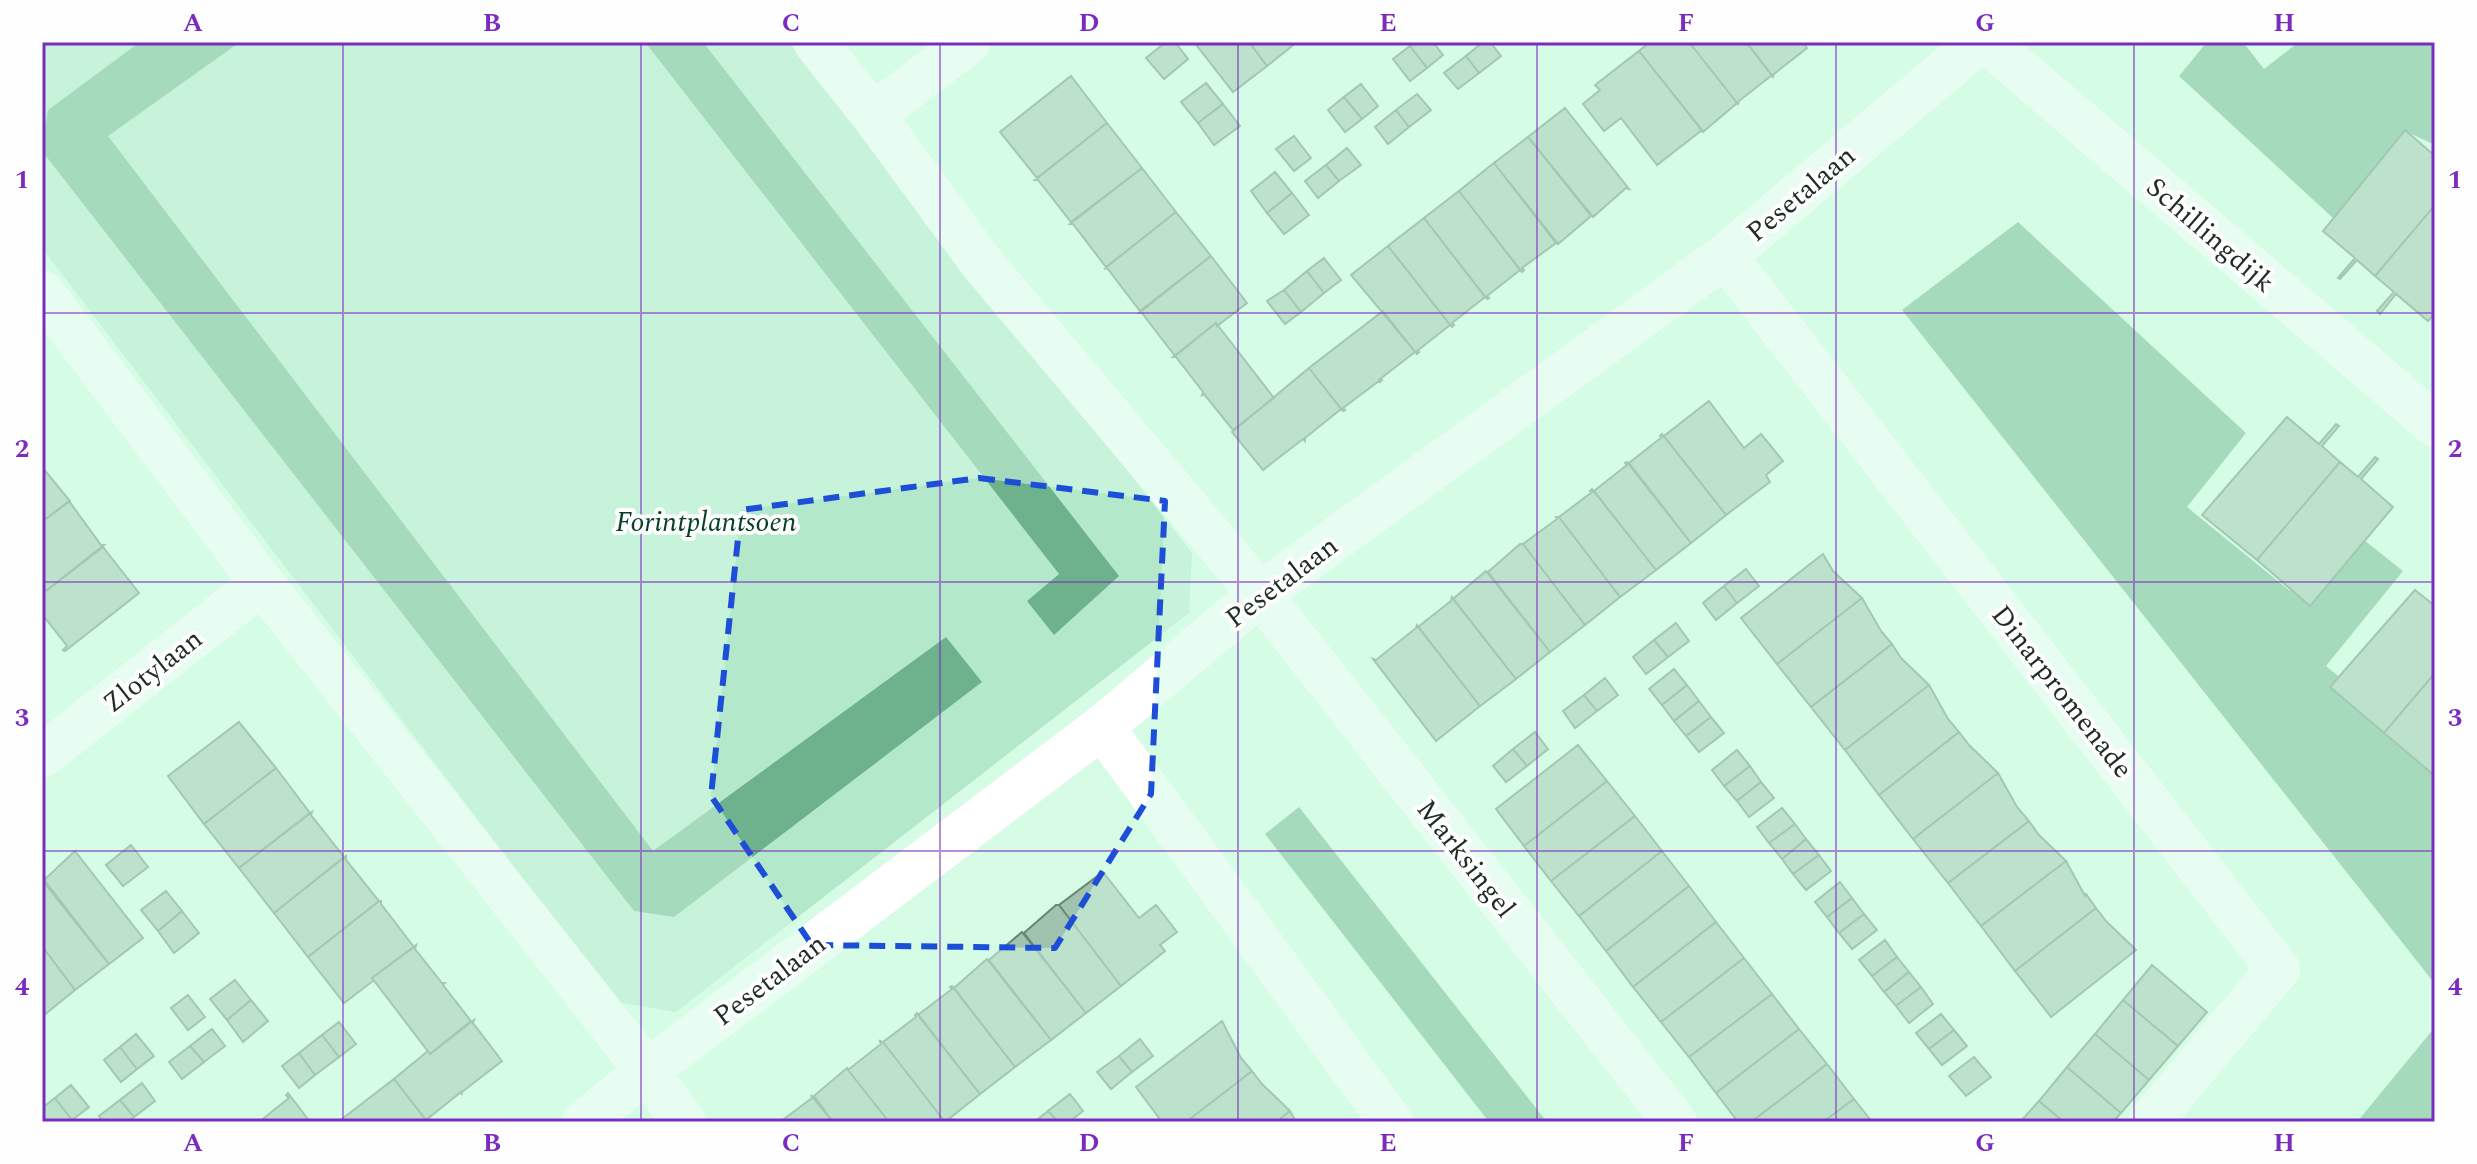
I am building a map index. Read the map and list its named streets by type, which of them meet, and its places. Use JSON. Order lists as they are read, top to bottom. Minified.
{"streets":{"street":["Pesetalaan","Schillingdijk","Zlotylaan","Dinarpromenade","Marksingel"]},"crossings":[["Pesetalaan","Dinarpromenade"],["Pesetalaan","Marksingel"]],"parks":["Forintplantsoen"],"grid":{"columns":["A","B","C","D","E","F","G","H"],"rows":["1","2","3","4"]}}
